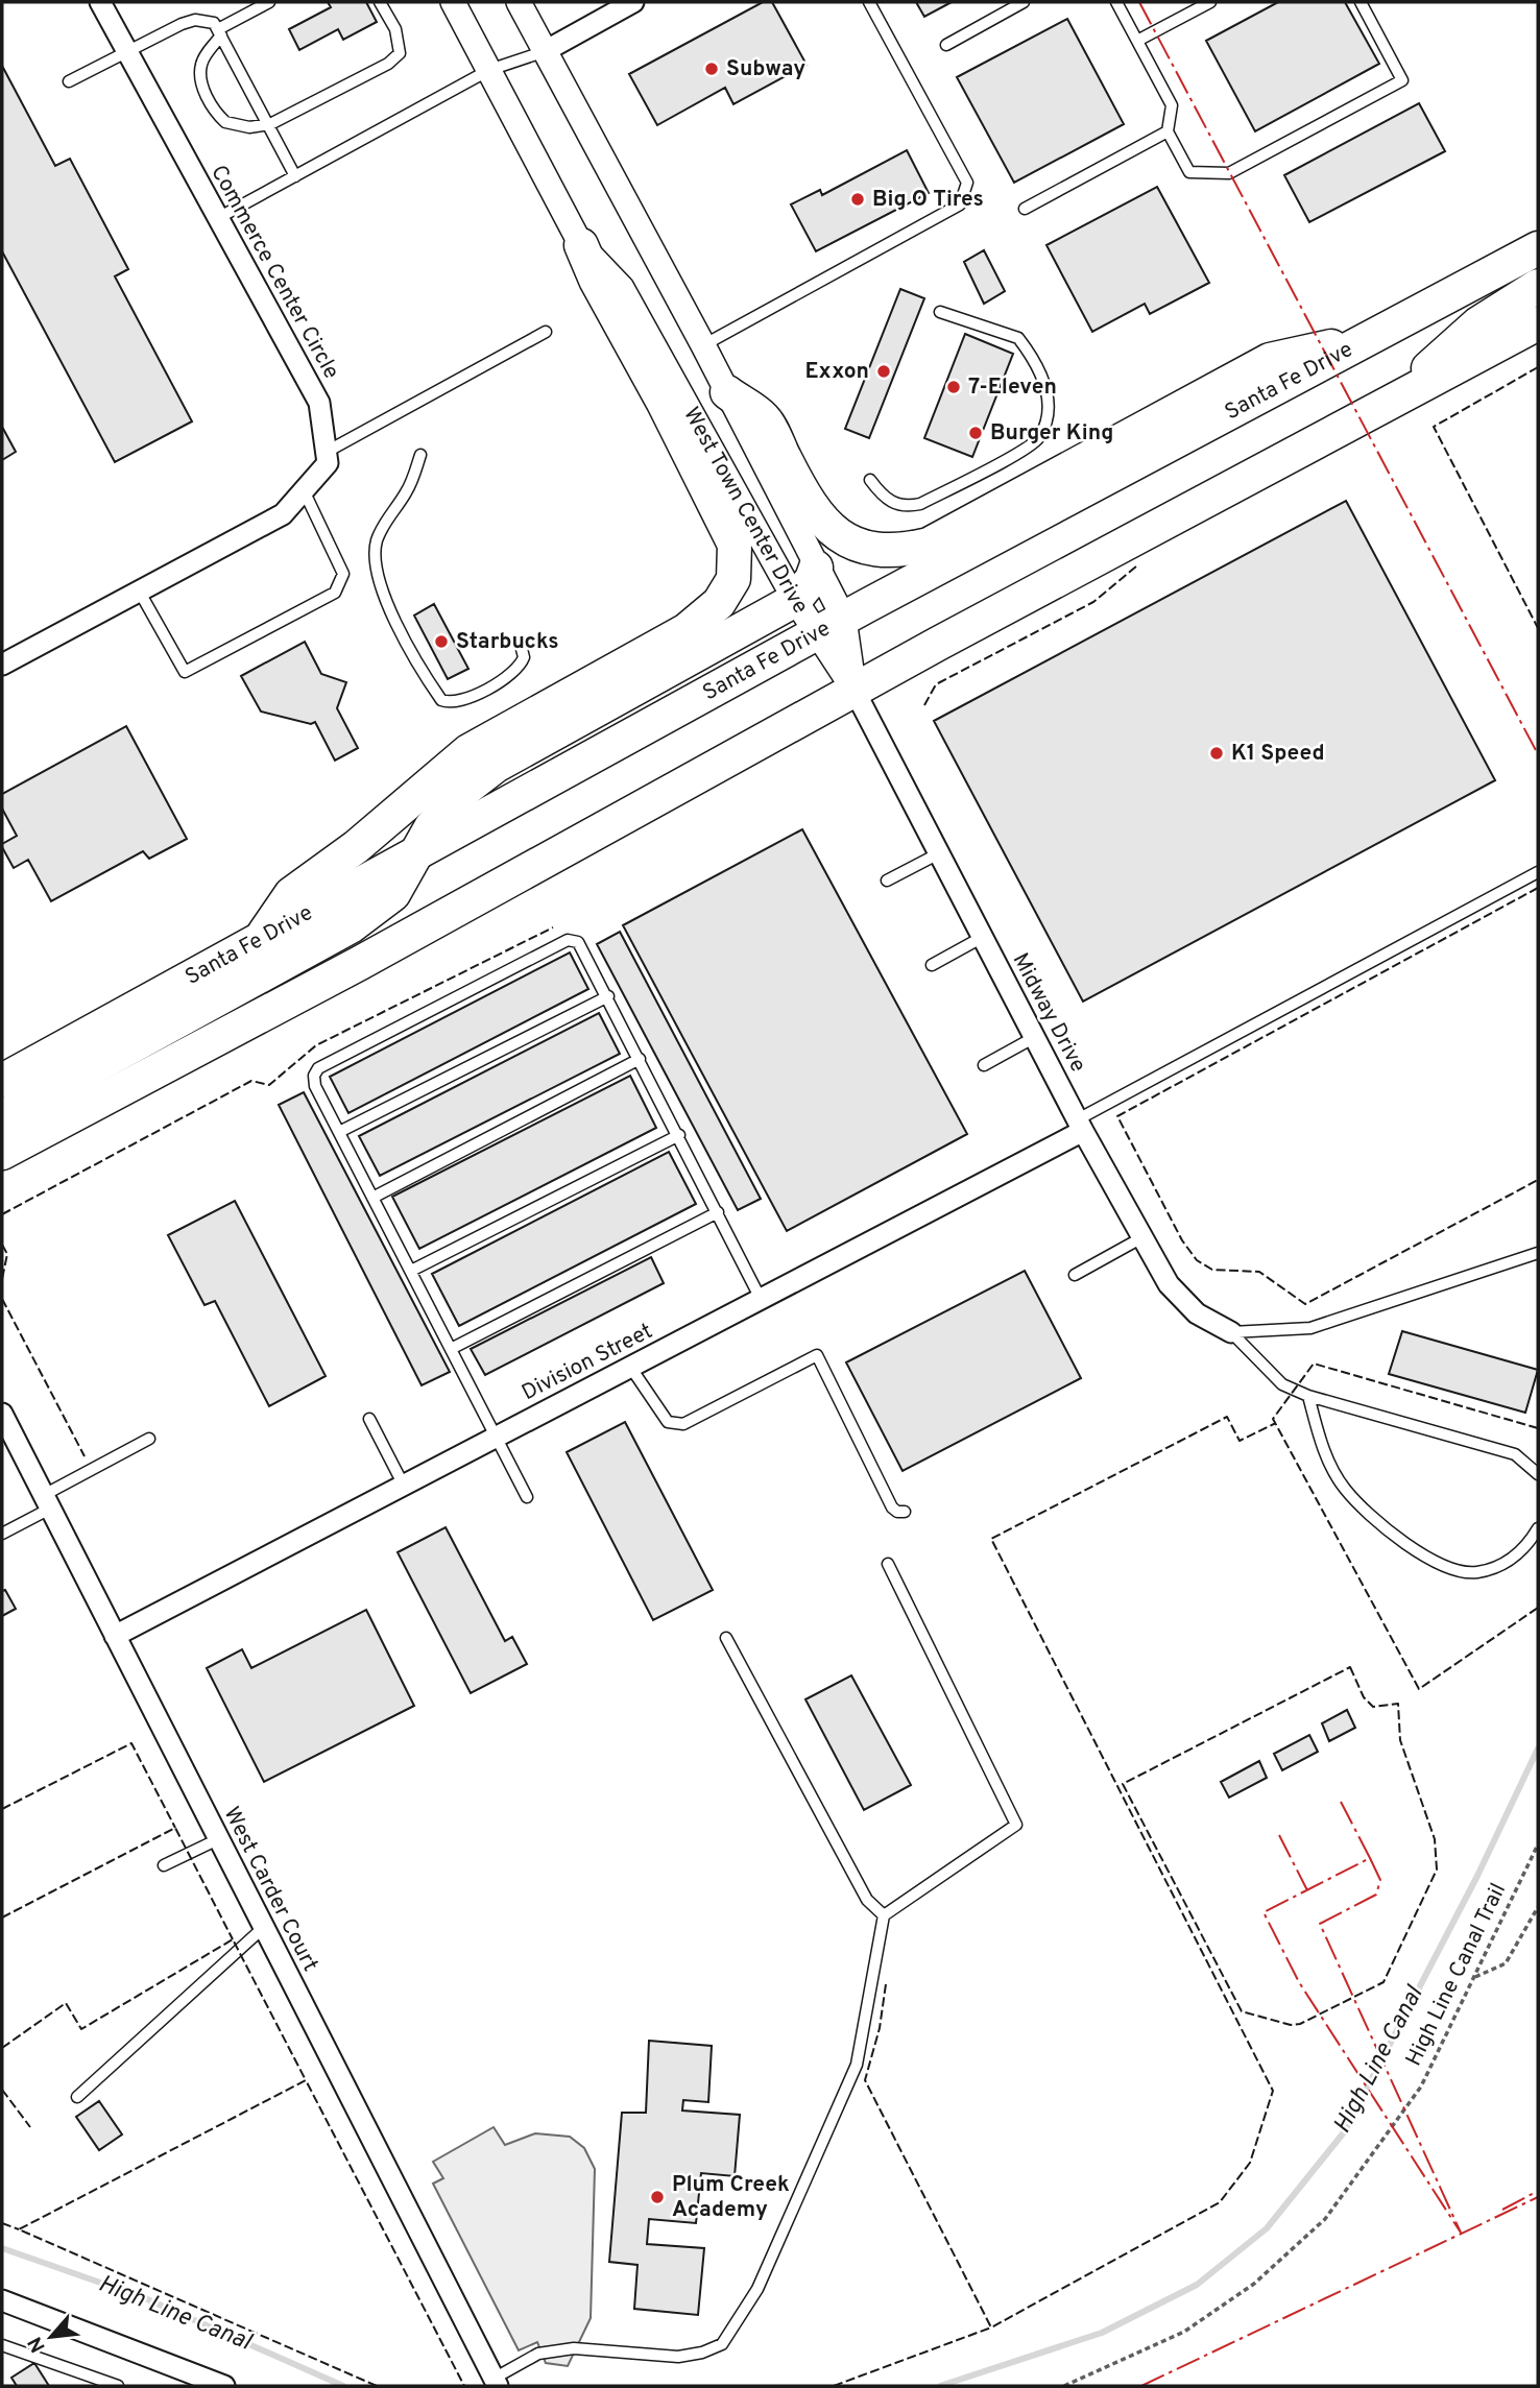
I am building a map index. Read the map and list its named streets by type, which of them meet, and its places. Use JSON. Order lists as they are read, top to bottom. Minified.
{"streets":{"highway":["Santa Fe Drive"],"street":["Commerce Center Circle","West Town Center Drive","Midway Drive","Division Street","West Carder Court"],"path":["High Line Canal Trail"]},"crossings":[["Santa Fe Drive","West Town Center Drive"],["West Town Center Drive","Midway Drive"],["Midway Drive","Division Street"],["Division Street","West Carder Court"]],"water":["High Line Canal"],"places":["Subway","Big O Tires","Exxon","7-Eleven","Burger King","Starbucks","K1 Speed","Plum Creek Academy"],"north":"bottom left"}
